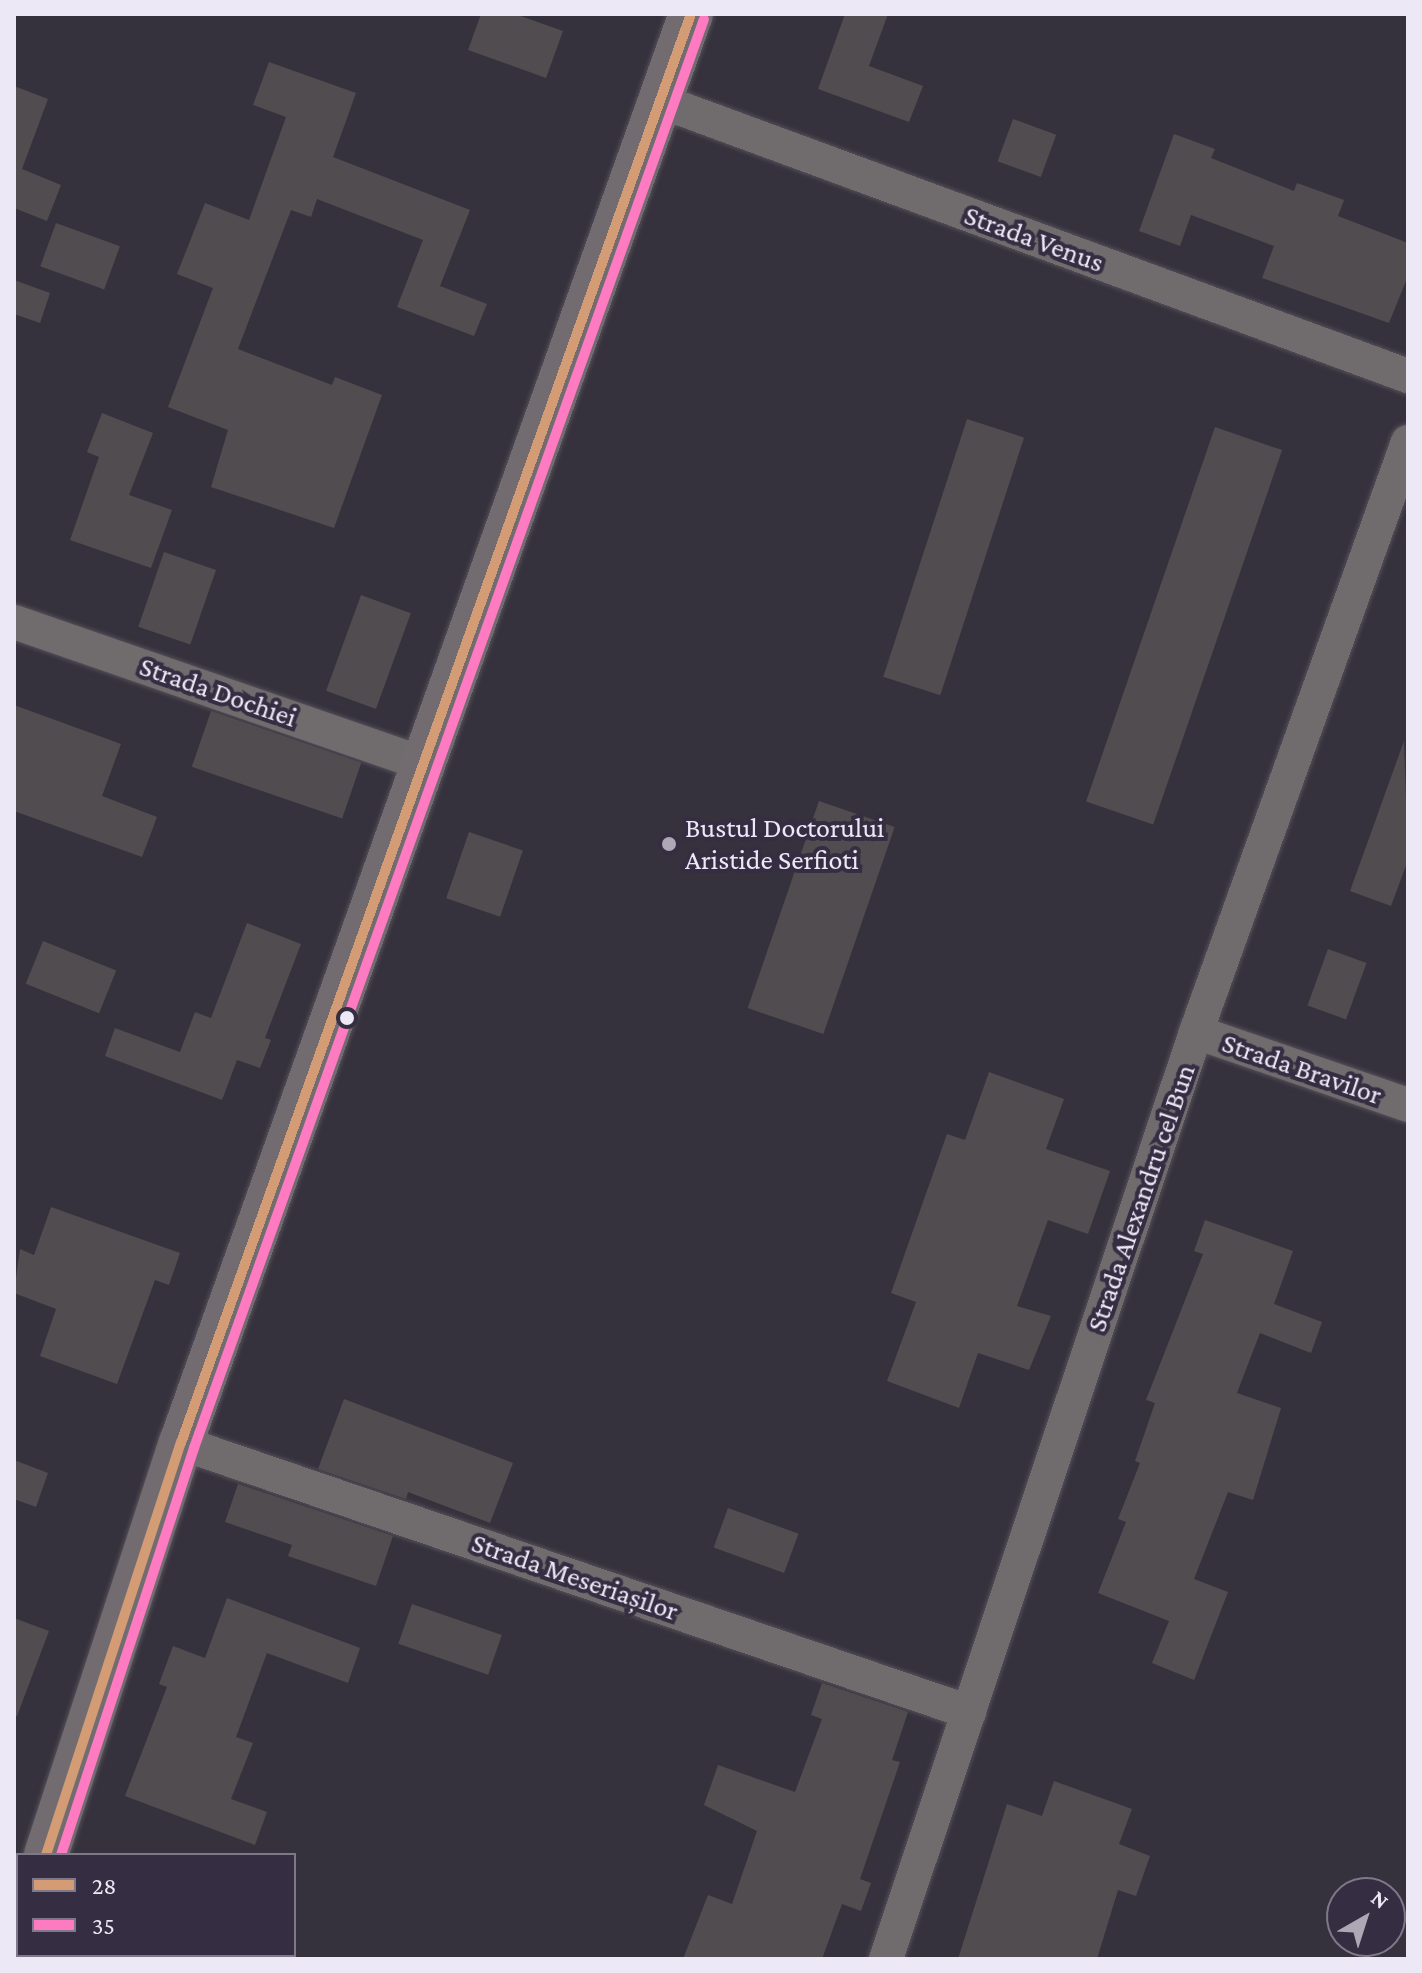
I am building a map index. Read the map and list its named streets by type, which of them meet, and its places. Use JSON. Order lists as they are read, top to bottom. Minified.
{"streets":{"street":["Strada Venus","Strada Dochiei","Strada Bravilor","Strada Alexandru cel Bun","Strada Meseriașilor"]},"crossings":[["Strada Bravilor","Strada Alexandru cel Bun"],["Strada Alexandru cel Bun","Strada Meseriașilor"]],"places":["Bustul Doctorului Aristide Serfioti"],"lines":["transit line 28","transit line 35"],"legend":["28","35"],"north":"top right"}
